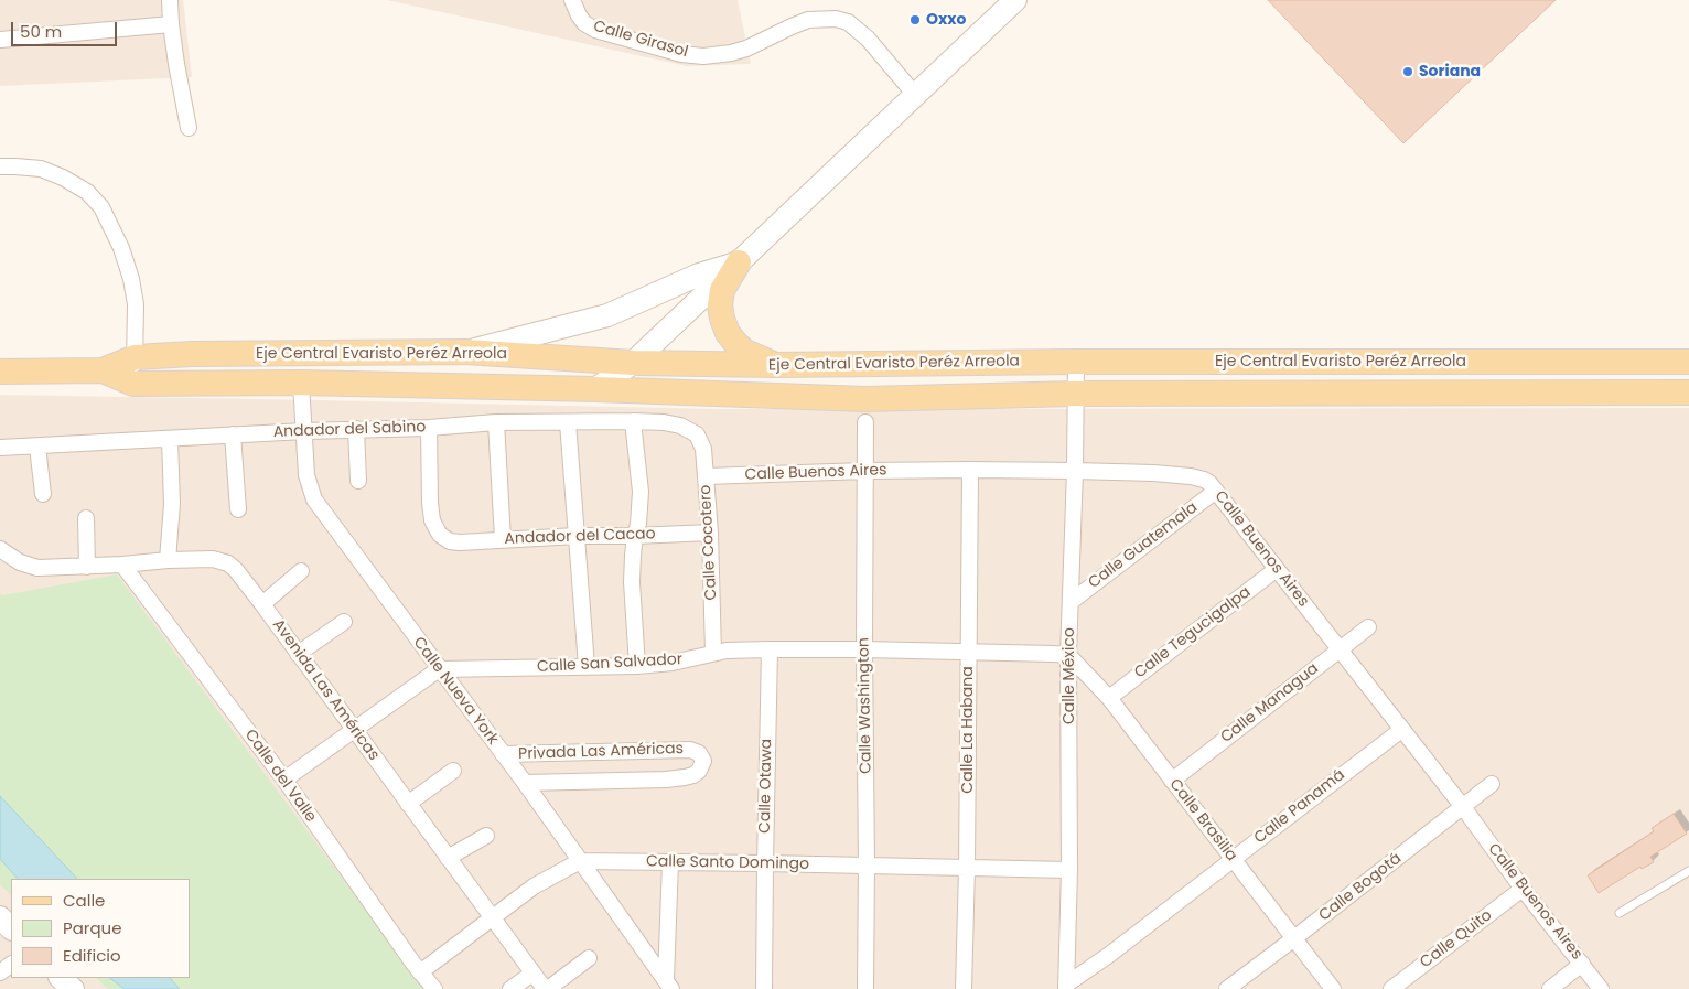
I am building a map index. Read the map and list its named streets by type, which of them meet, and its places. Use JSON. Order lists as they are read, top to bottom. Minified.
{"streets":{"main road":["Eje Central Evaristo Peréz Arreola"],"street":["Calle Girasol","Andador del Sabino","Calle Buenos Aires","Andador del Cacao","Calle Cocotero","Calle Guatemala","Calle Tegucigalpa","Calle San Salvador","Calle México","Avenida Las Américas","Calle Nueva York","Calle Managua","Calle Washington","Calle La Habana","Privada Las Américas","Calle del Valle","Calle Otawa","Calle Panamá","Calle Brasilia","Calle Santo Domingo","Calle Bogotá","Calle Quito"]},"crossings":[["Eje Central Evaristo Peréz Arreola","Calle México"],["Eje Central Evaristo Peréz Arreola","Calle Nueva York"],["Andador del Sabino","Andador del Cacao"],["Andador del Sabino","Calle Cocotero"],["Andador del Sabino","Calle Nueva York"],["Calle Buenos Aires","Calle Cocotero"],["Calle Buenos Aires","Calle Guatemala"],["Calle Buenos Aires","Calle Tegucigalpa"],["Calle Buenos Aires","Calle México"],["Calle Buenos Aires","Calle Managua"],["Calle Buenos Aires","Calle Washington"],["Calle Buenos Aires","Calle La Habana"],["Calle Buenos Aires","Calle Panamá"],["Calle Buenos Aires","Calle Bogotá"],["Calle Buenos Aires","Calle Quito"],["Andador del Cacao","Calle Cocotero"],["Calle Cocotero","Calle San Salvador"],["Calle Guatemala","Calle México"],["Calle Tegucigalpa","Calle Brasilia"],["Calle San Salvador","Calle México"],["Calle San Salvador","Calle Nueva York"],["Calle San Salvador","Calle Washington"],["Calle San Salvador","Calle La Habana"],["Calle San Salvador","Calle Otawa"],["Calle San Salvador","Calle Brasilia"],["Calle México","Calle Panamá"],["Calle México","Calle Brasilia"],["Calle México","Calle Santo Domingo"],["Avenida Las Américas","Calle del Valle"],["Avenida Las Américas","Calle Santo Domingo"],["Calle Nueva York","Privada Las Américas"],["Calle Nueva York","Calle Santo Domingo"],["Calle Managua","Calle Brasilia"],["Calle Washington","Calle Santo Domingo"],["Calle La Habana","Calle Santo Domingo"],["Calle del Valle","Calle Santo Domingo"],["Calle Otawa","Calle Santo Domingo"],["Calle Panamá","Calle Brasilia"],["Calle Brasilia","Calle Bogotá"]],"places":["Oxxo","Soriana"],"legend":["Calle","Parque","Edificio"],"scale_bar":"50 m"}
